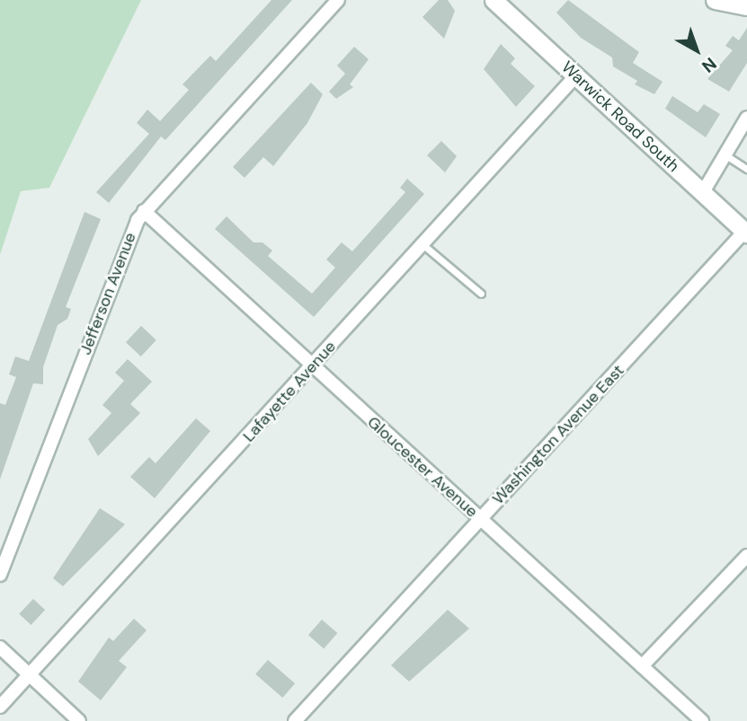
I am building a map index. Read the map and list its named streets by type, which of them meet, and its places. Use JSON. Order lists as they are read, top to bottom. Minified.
{"streets":{"street":["Warwick Road South","Jefferson Avenue","Lafayette Avenue","Washington Avenue East","Gloucester Avenue"]},"crossings":[["Warwick Road South","Lafayette Avenue"],["Warwick Road South","Washington Avenue East"],["Jefferson Avenue","Gloucester Avenue"],["Lafayette Avenue","Gloucester Avenue"],["Washington Avenue East","Gloucester Avenue"]],"north":"bottom right"}
